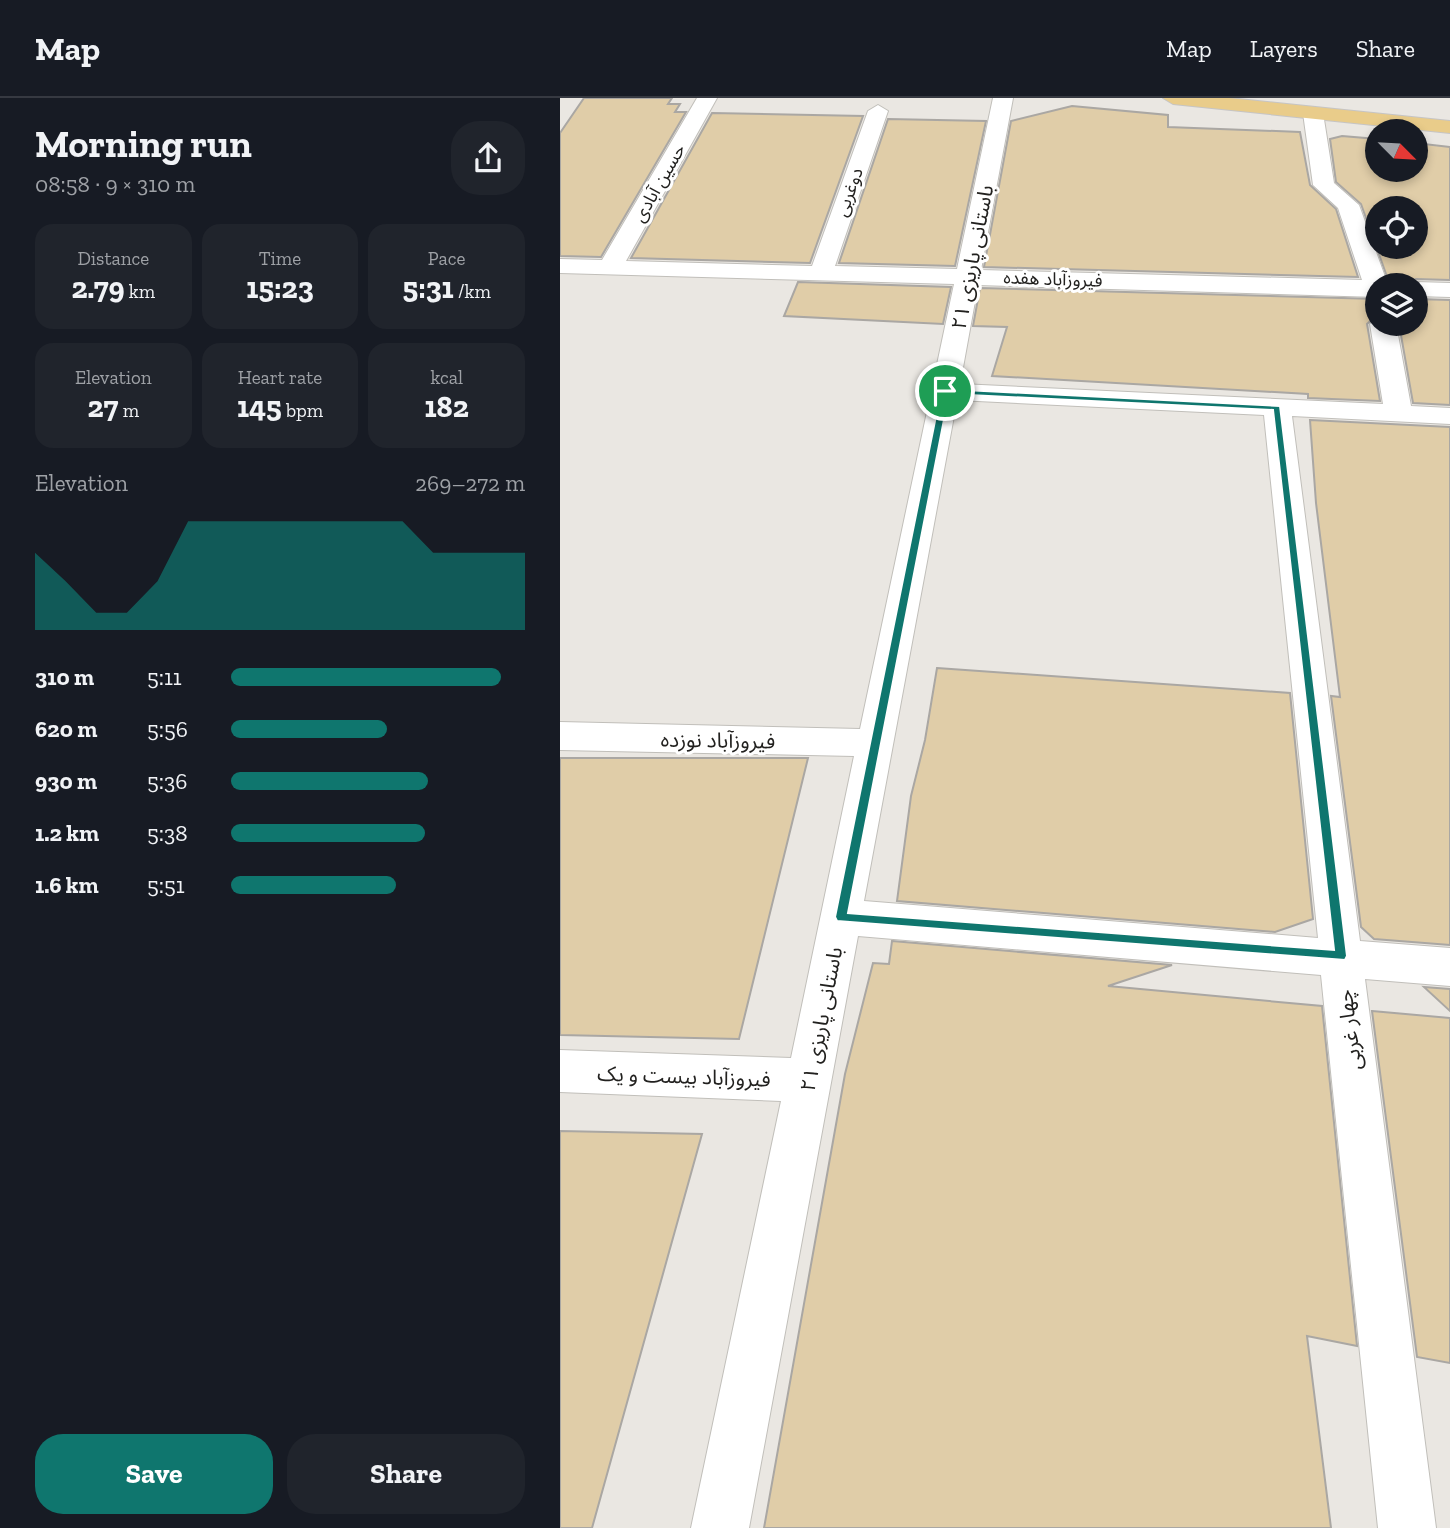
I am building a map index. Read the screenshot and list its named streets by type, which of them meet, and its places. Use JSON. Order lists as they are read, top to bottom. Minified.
{"streets":{"street":["حسین آبادی","دوغربی","باستانی پاریزی ۲۱","فیروزآباد هفده","فیروزآباد نوزده","چهار غربی","فیروزآباد بیست و یک"]},"crossings":[["حسین آبادی","فیروزآباد هفده"],["دوغربی","فیروزآباد هفده"],["باستانی پاریزی ۲۱","فیروزآباد هفده"],["باستانی پاریزی ۲۱","فیروزآباد نوزده"],["باستانی پاریزی ۲۱","فیروزآباد بیست و یک"]],"north":"bottom right","page":{"header":"Map","nav":["Map","Layers","Share"],"heading":["Morning run","08:58 · 9 × 310 m"],"stats":[["Distance","2.79 km"],["Time","15:23"],["Pace","5:31 /km"],["Elevation","27 m"],["Heart rate","145 bpm"],["kcal","182"]],"chart":["Elevation","269–272 m"],"list":[{"name":"310 m","note":"5:11"},{"name":"620 m","note":"5:56"},{"name":"930 m","note":"5:36"},{"name":"1.2 km","note":"5:38"},{"name":"1.6 km","note":"5:51"}],"buttons":["Save","Share"]}}
